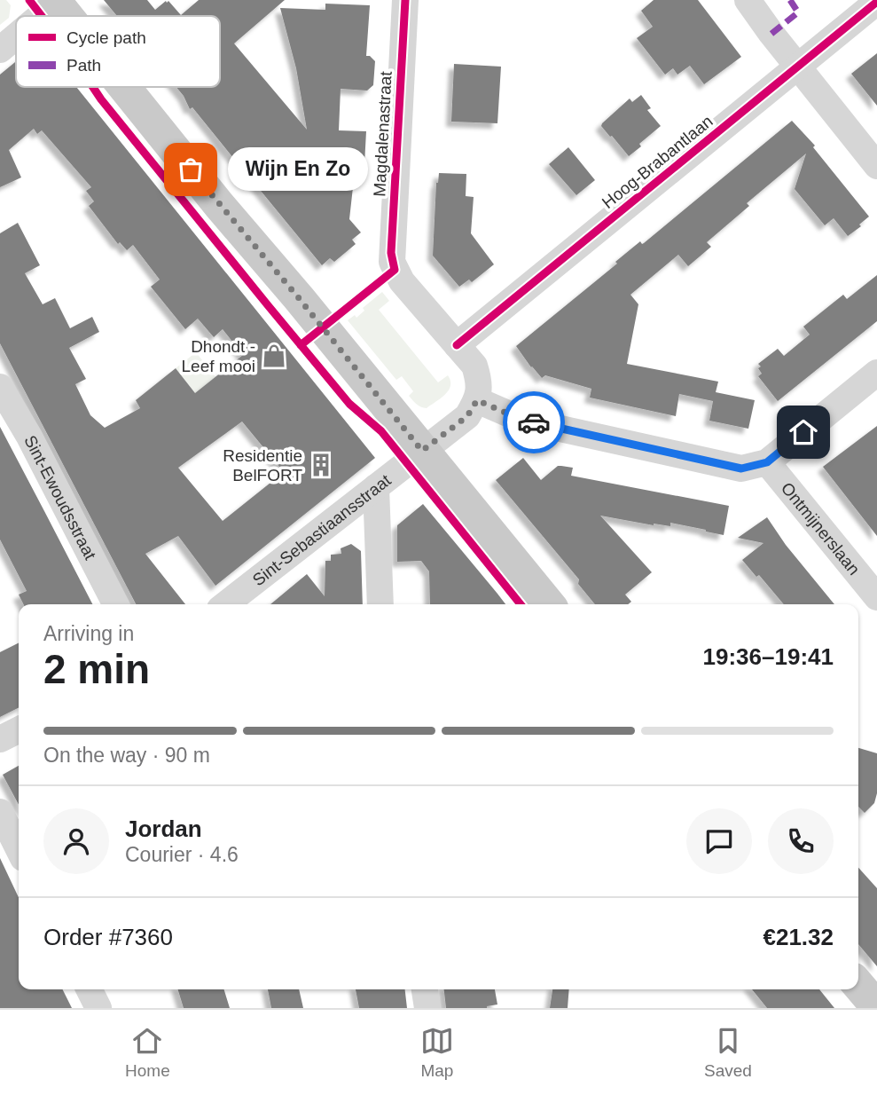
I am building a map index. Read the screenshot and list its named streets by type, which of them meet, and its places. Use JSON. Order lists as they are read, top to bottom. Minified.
{"streets":{"street":["Magdalenastraat","Hoog-Brabantlaan","Sint-Ewoudsstraat","Ontmijnerslaan","Sint-Sebastiaansstraat"]},"crossings":[["Magdalenastraat","Hoog-Brabantlaan"]],"places":{"other":["Wijn En Zo"],"shop":["Dhondt - Leef mooi"],"building":["Residentie BelFORT"]},"legend":["Cycle path","Path"],"page":{"bubble":"Wijn En Zo","heading":["2 min","Arriving in","19:36–19:41"],"panel":["Jordan","Courier · 4.6","Order #7360","€21.32"],"bar":"On the way · 90 m","tabs":["Home","Map","Saved"]}}
